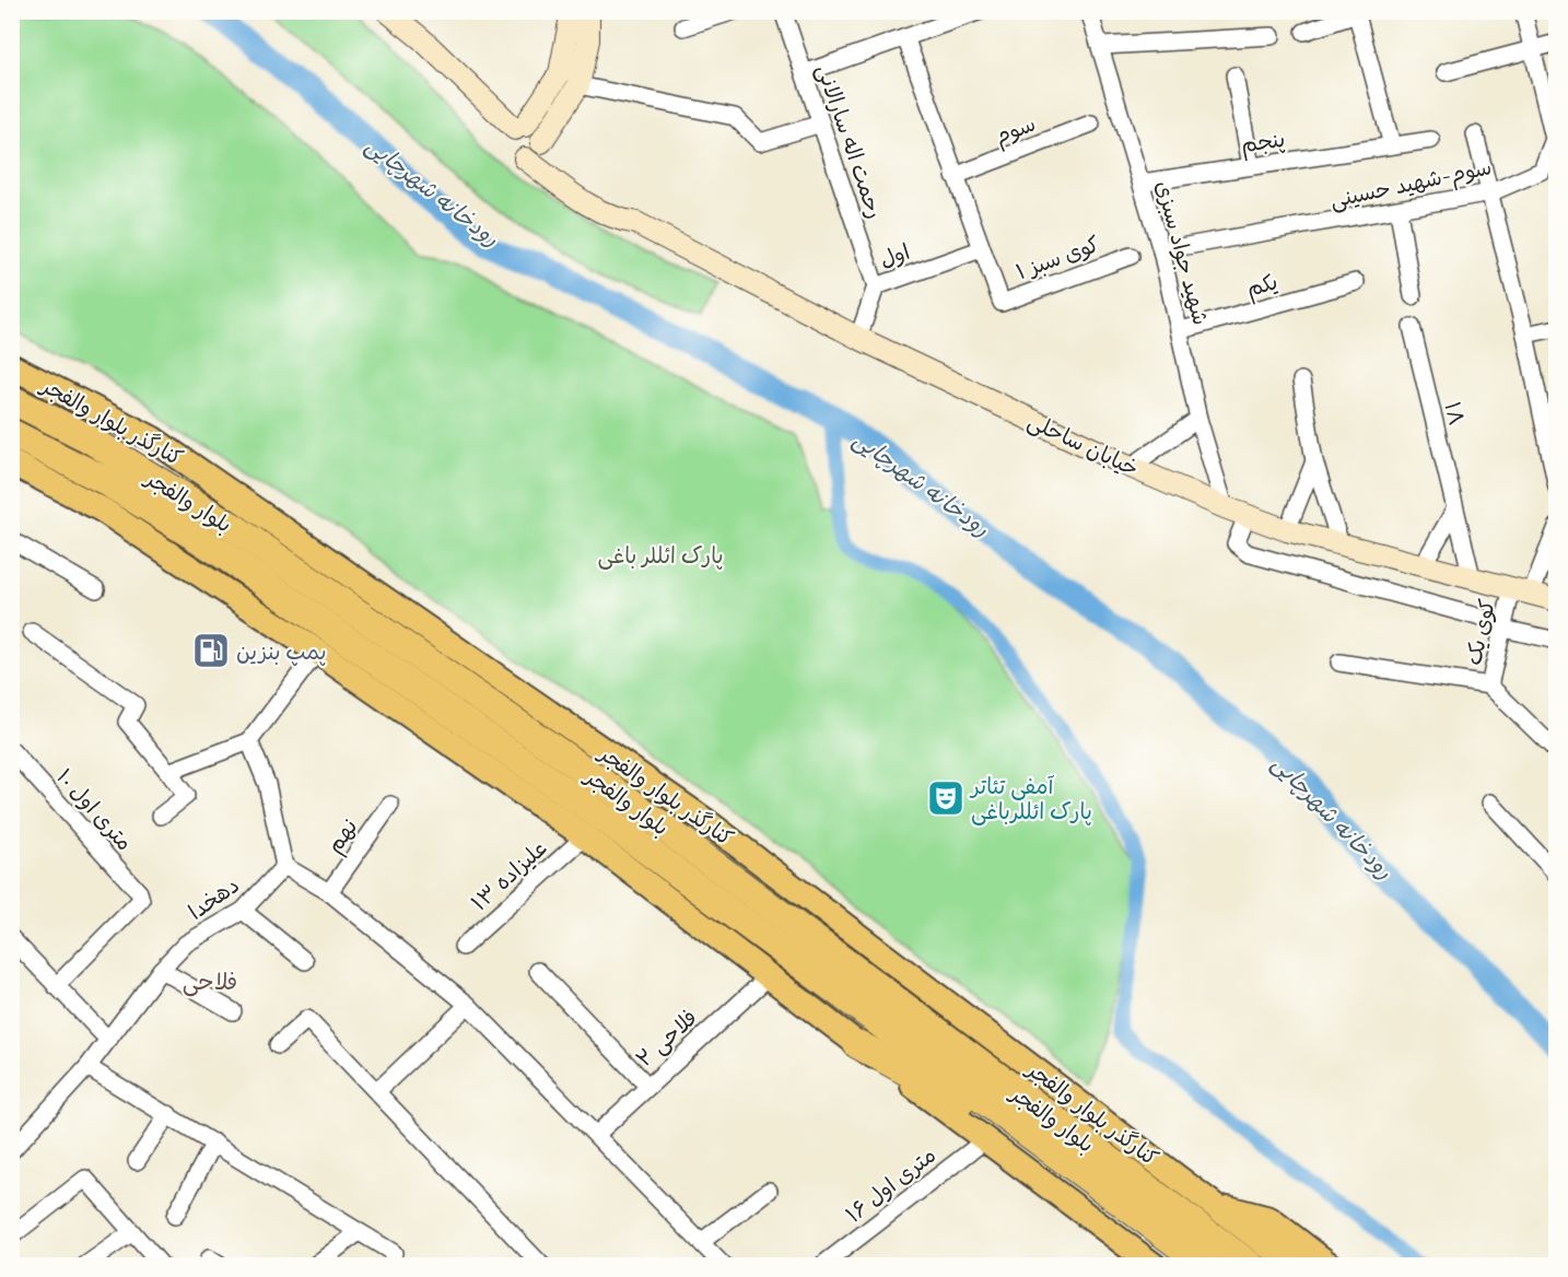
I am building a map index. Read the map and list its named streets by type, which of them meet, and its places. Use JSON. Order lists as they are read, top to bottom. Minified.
{"streets":{"highway":["بلوار والفجر"],"main road":["کنارگذر بلوار والفجر"],"street":["سوم","رحمت اله سارالانی","پنجم","سوم-شهید حسینی","شهید جواد سبزی","اول","کوی سبز ۱","یکم","۱۸","خیابان ساحلی","کوی یک","۱۰ متری اول","نهم","۱۳ علیزاده","دهخدا","فلاحی ۲","۱۶ متری اول"]},"crossings":[["رحمت اله سارالانی","اول"],["پنجم","شهید جواد سبزی"],["سوم-شهید حسینی","شهید جواد سبزی"],["شهید جواد سبزی","یکم"],["شهید جواد سبزی","خیابان ساحلی"],["اول","کوی سبز ۱"],["اول","خیابان ساحلی"],["۱۸","خیابان ساحلی"],["خیابان ساحلی","کوی یک"]],"districts":["فلاحی"],"water":["رودخانه شهرچایی"],"parks":["پارک ائللر باغی"],"places":{"fuel station":["پمپ بنزین"],"theatre":["آمفی تئاتر پارک ائللرباغی"]}}
